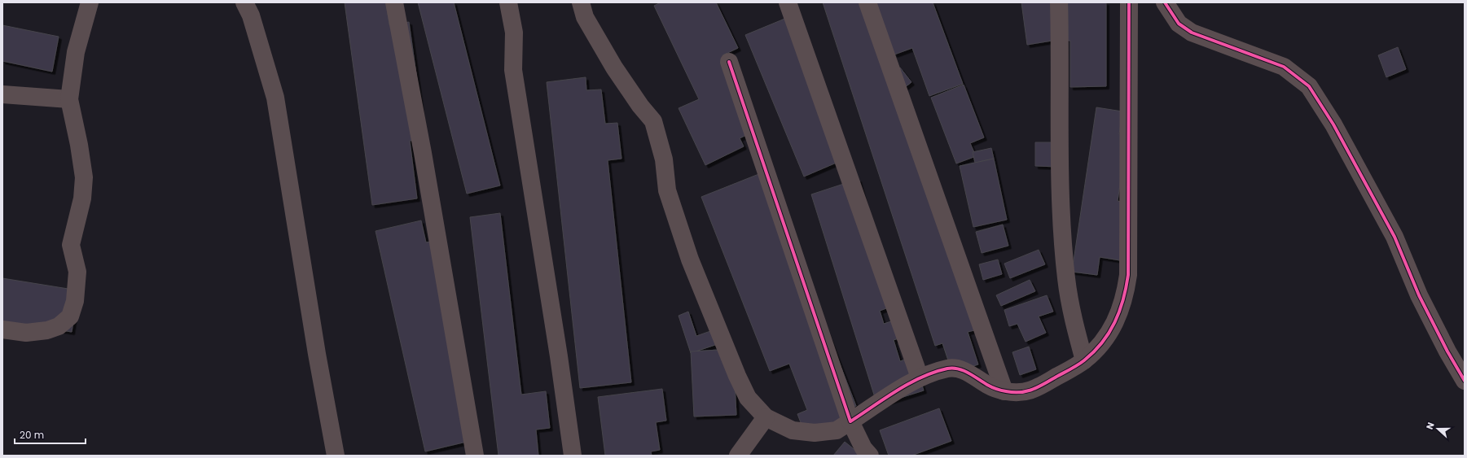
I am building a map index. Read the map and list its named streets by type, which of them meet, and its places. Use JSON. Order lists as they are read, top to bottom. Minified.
{"scale_bar":"20 m","north":"left"}
